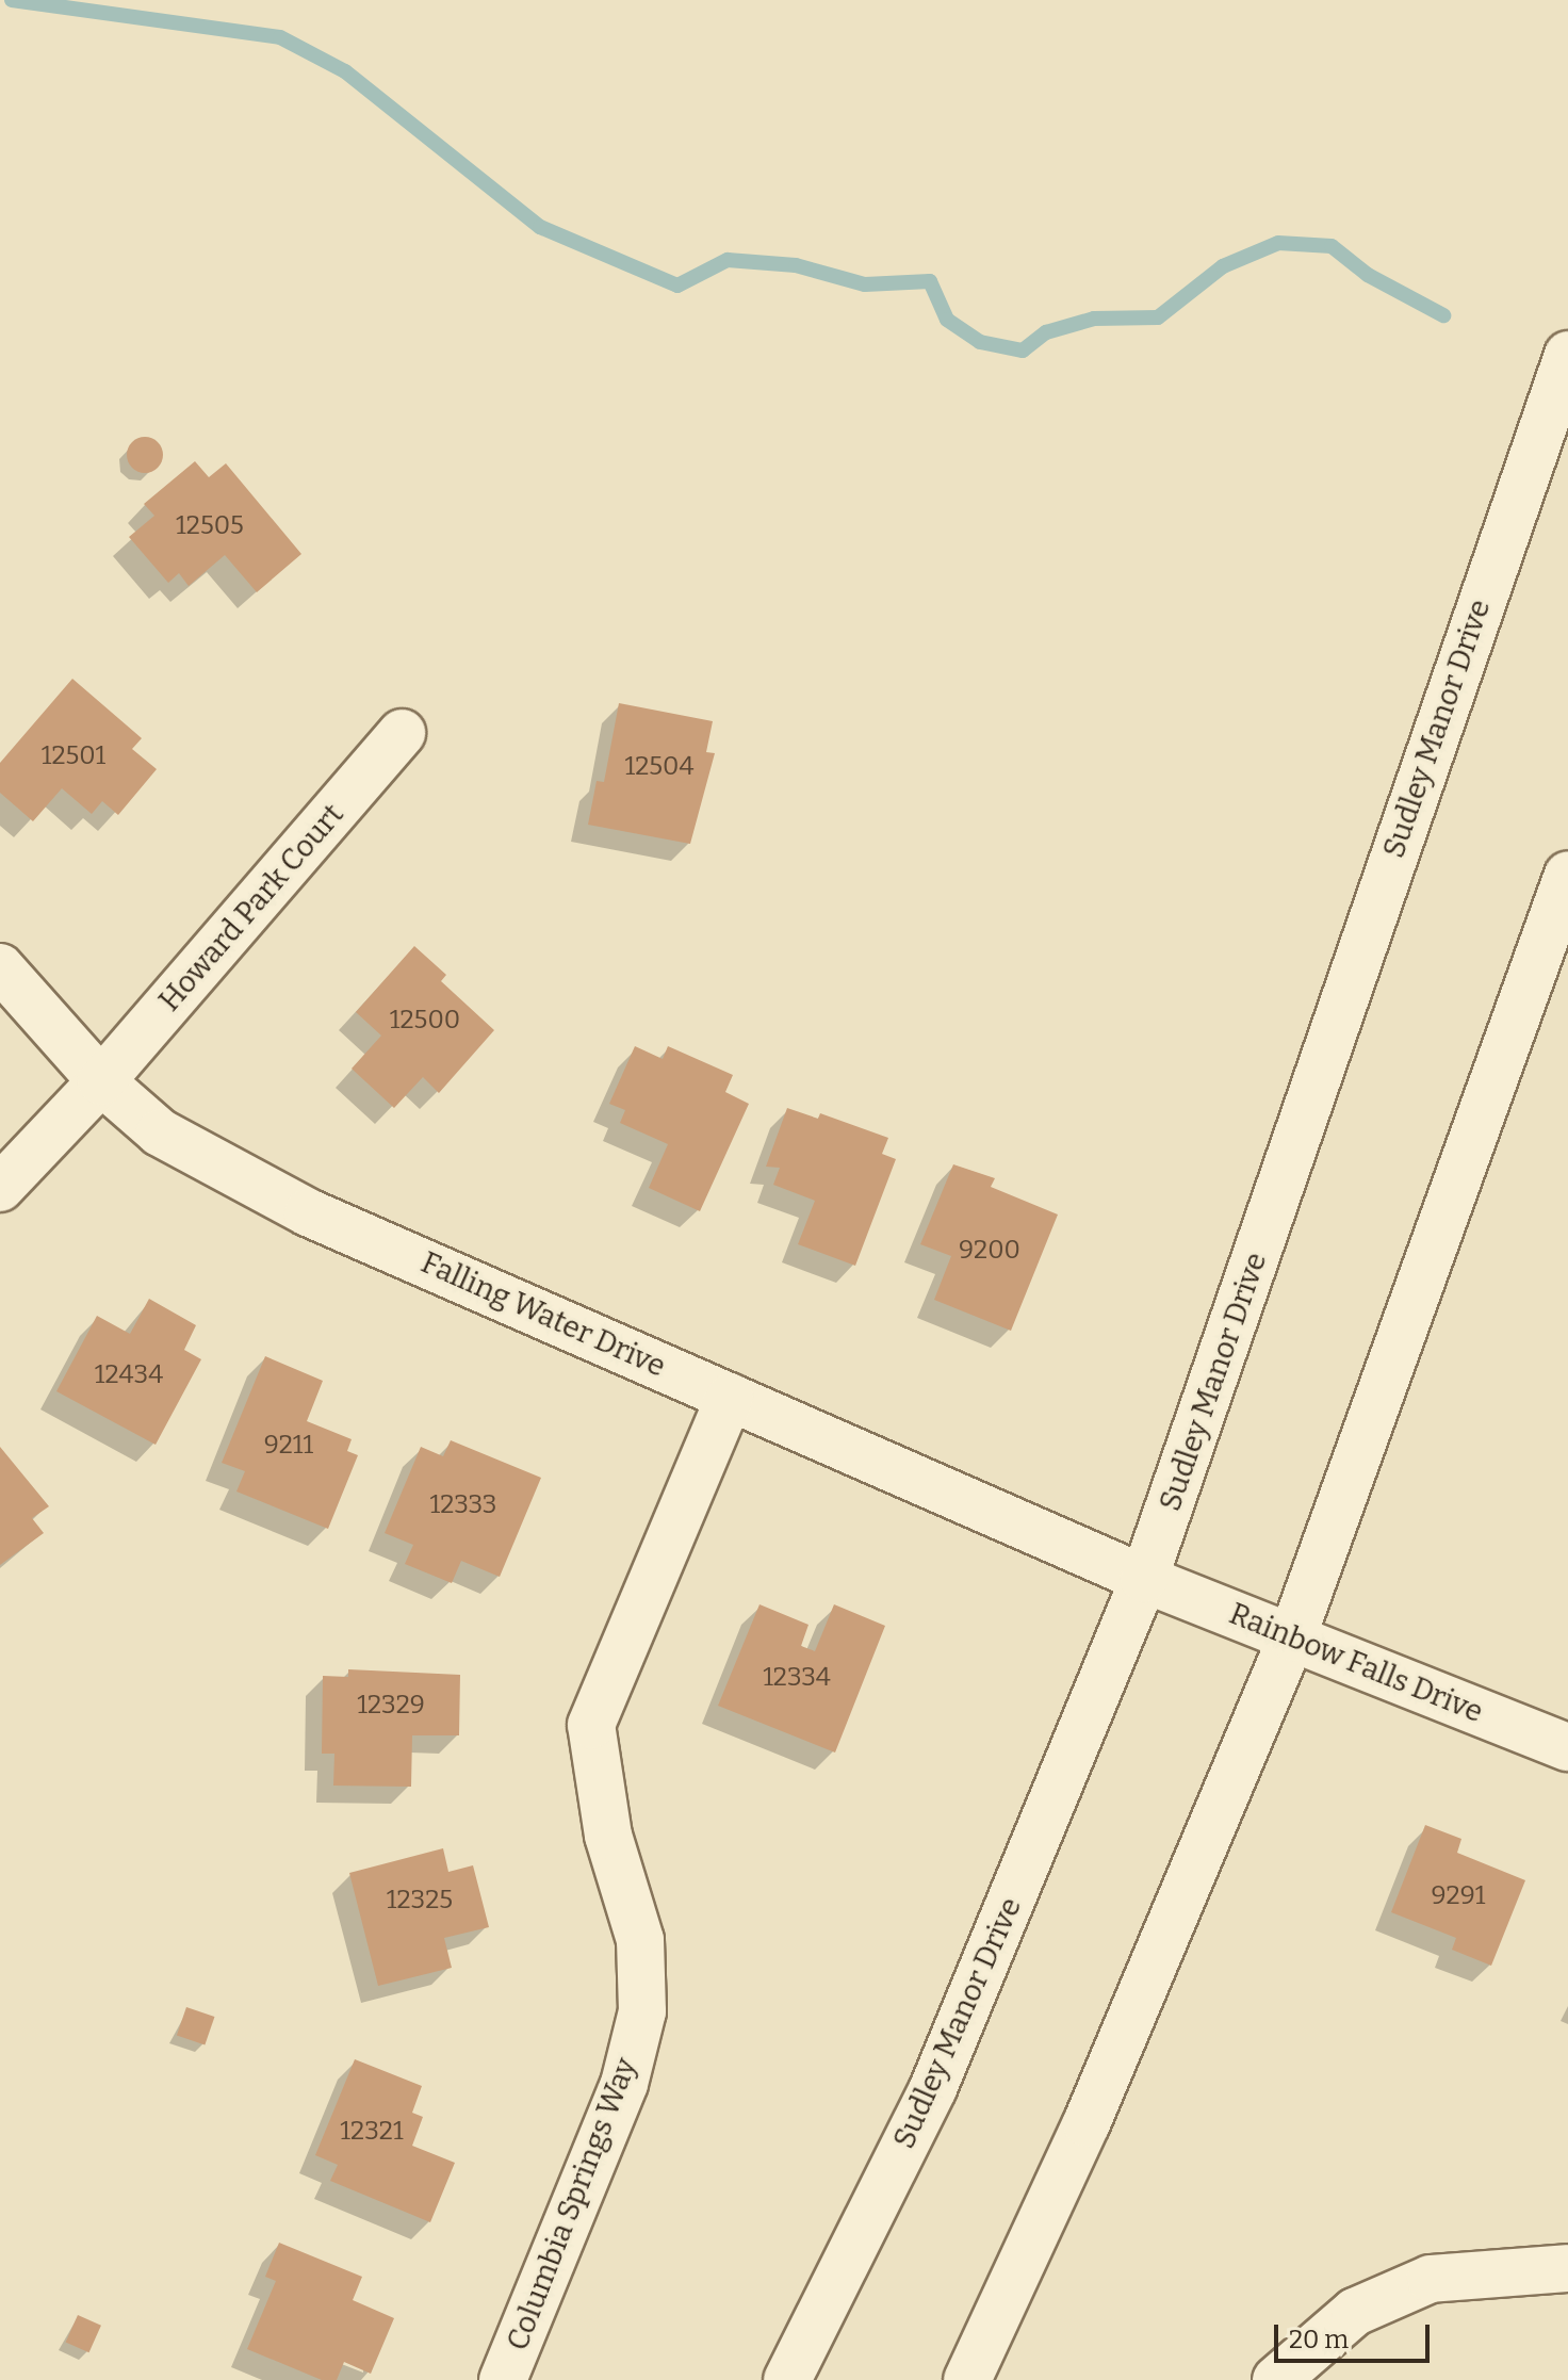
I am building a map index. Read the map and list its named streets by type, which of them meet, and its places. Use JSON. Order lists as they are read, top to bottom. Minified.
{"streets":{"main road":["Sudley Manor Drive","Howard Park Court","Falling Water Drive","Rainbow Falls Drive","Columbia Springs Way"]},"crossings":[["Sudley Manor Drive","Falling Water Drive"],["Sudley Manor Drive","Rainbow Falls Drive"],["Howard Park Court","Falling Water Drive"],["Falling Water Drive","Rainbow Falls Drive"],["Falling Water Drive","Columbia Springs Way"]],"house_numbers":["12505","12501","12504","12500","9200","12434","9211","12333","12334","12329","9291","12325","12321"],"scale_bar":"20 m"}
